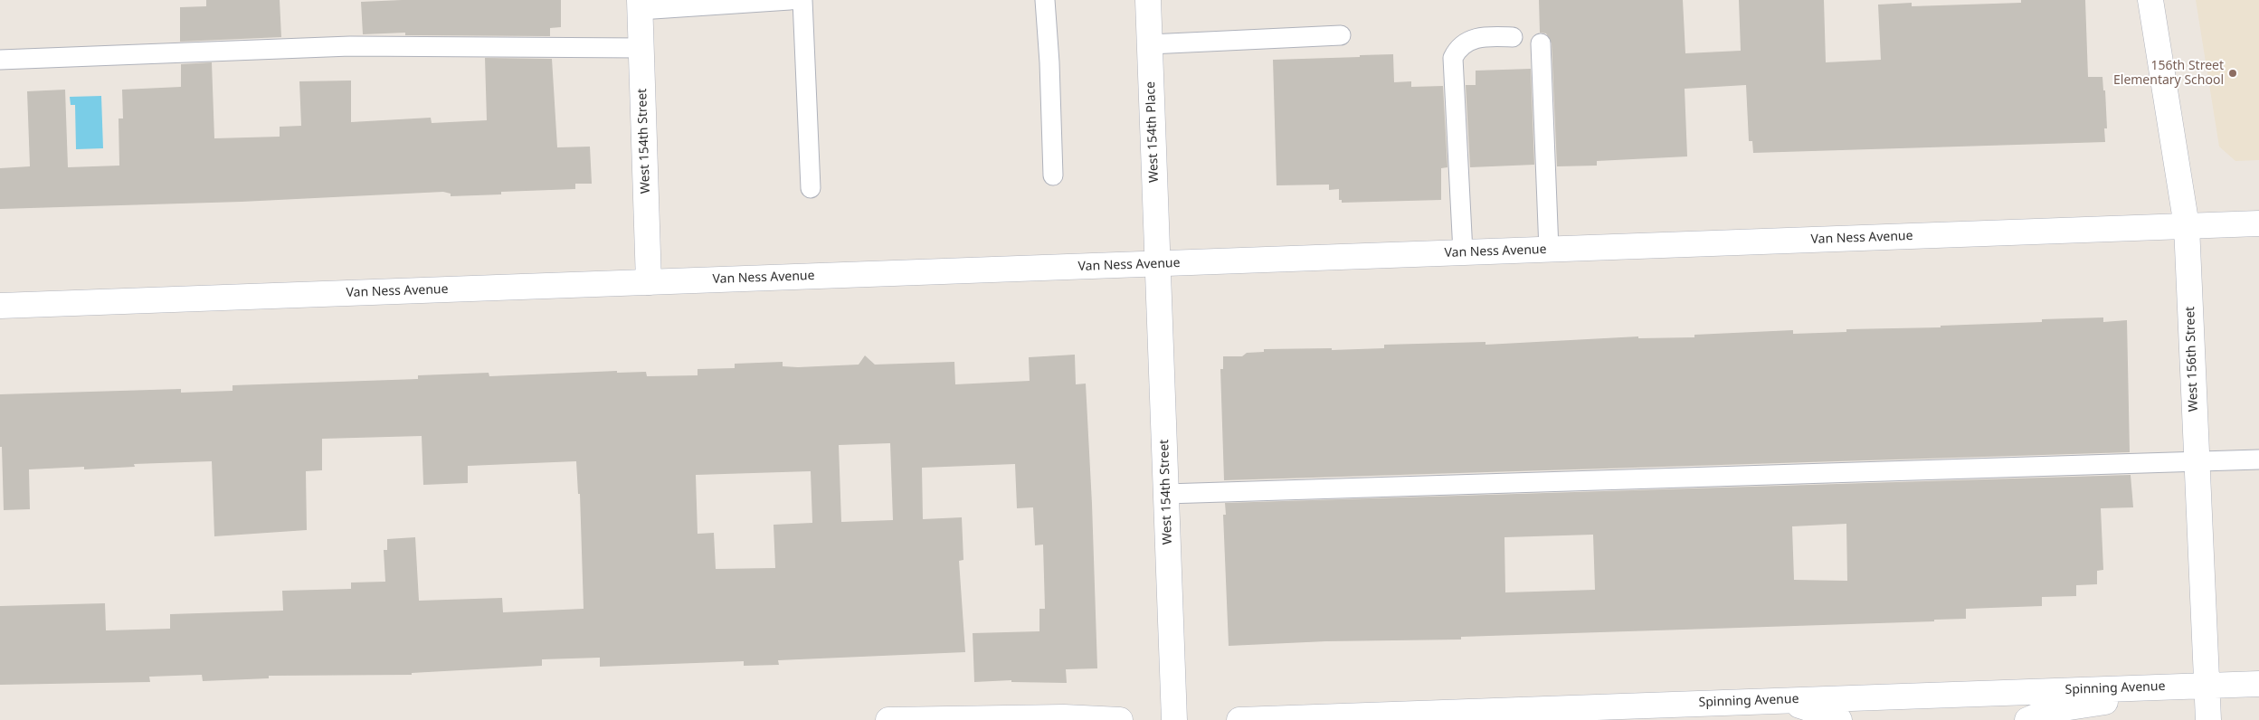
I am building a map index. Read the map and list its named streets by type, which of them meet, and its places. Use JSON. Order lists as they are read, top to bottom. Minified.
{"streets":{"street":["West 154th Place","West 154th Street","Van Ness Avenue","West 156th Street","Spinning Avenue"]},"crossings":[["West 154th Place","West 154th Street"],["West 154th Place","Van Ness Avenue"],["West 154th Street","Van Ness Avenue"],["Van Ness Avenue","West 156th Street"],["West 156th Street","Spinning Avenue"]],"places":["156th Street Elementary School"]}
